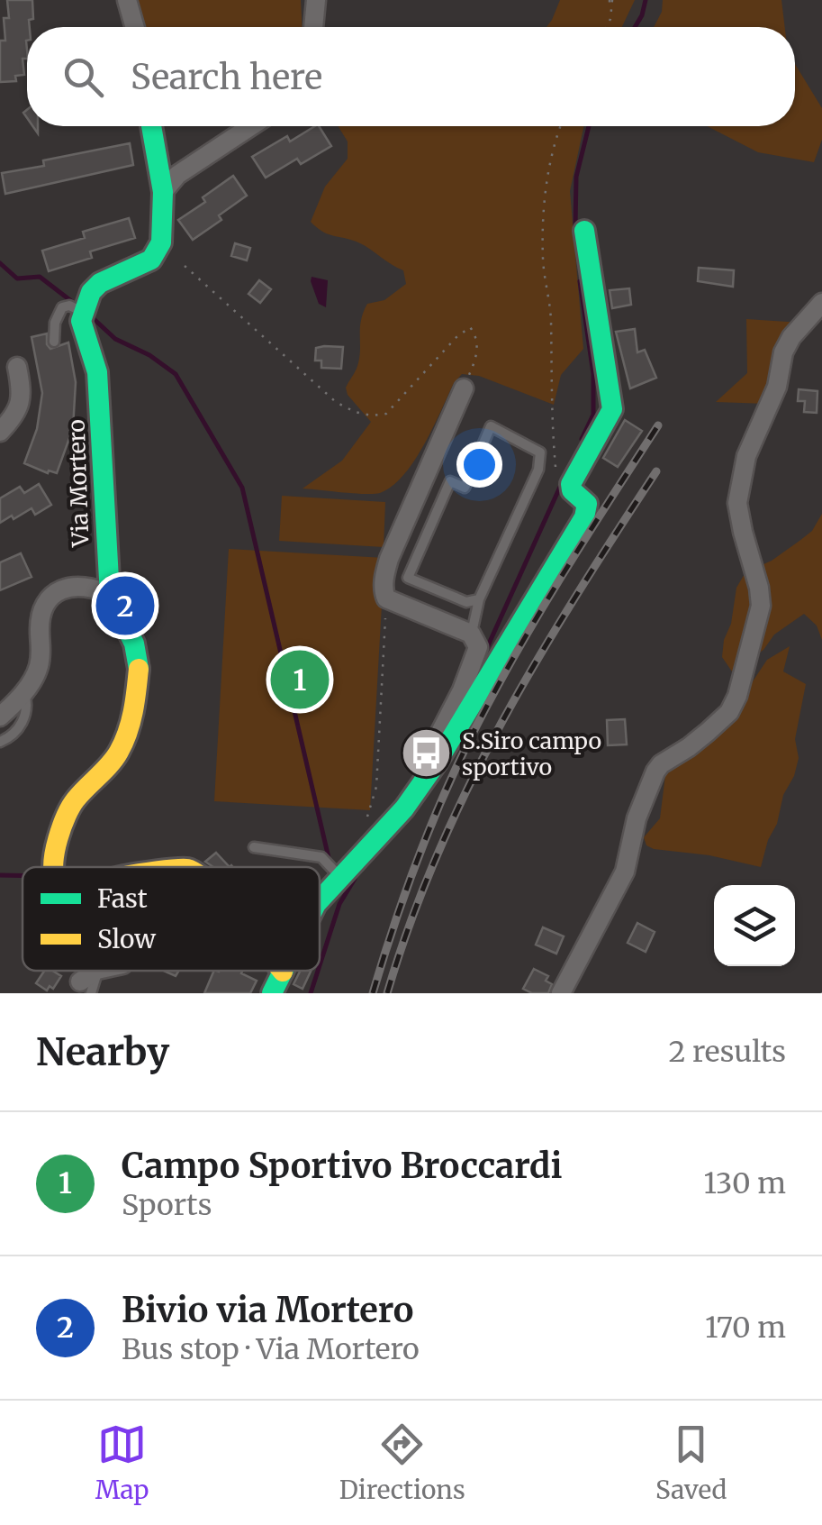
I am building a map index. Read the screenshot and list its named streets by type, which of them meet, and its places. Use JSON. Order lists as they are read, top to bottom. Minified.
{"streets":{"street":["Via Mortero"]},"places":{"bus stop":["S.Siro campo sportivo"]},"legend":["Fast","Slow"],"page":{"search":"Search here","pins":["2","1"],"heading":["Nearby","2 results"],"list":[{"mark":"1","name":"Campo Sportivo Broccardi","note":"Sports","value":"130 m"},{"mark":"2","name":"Bivio via Mortero","note":"Bus stop · Via Mortero","value":"170 m"}],"nav":["Map","Directions","Saved"]}}
